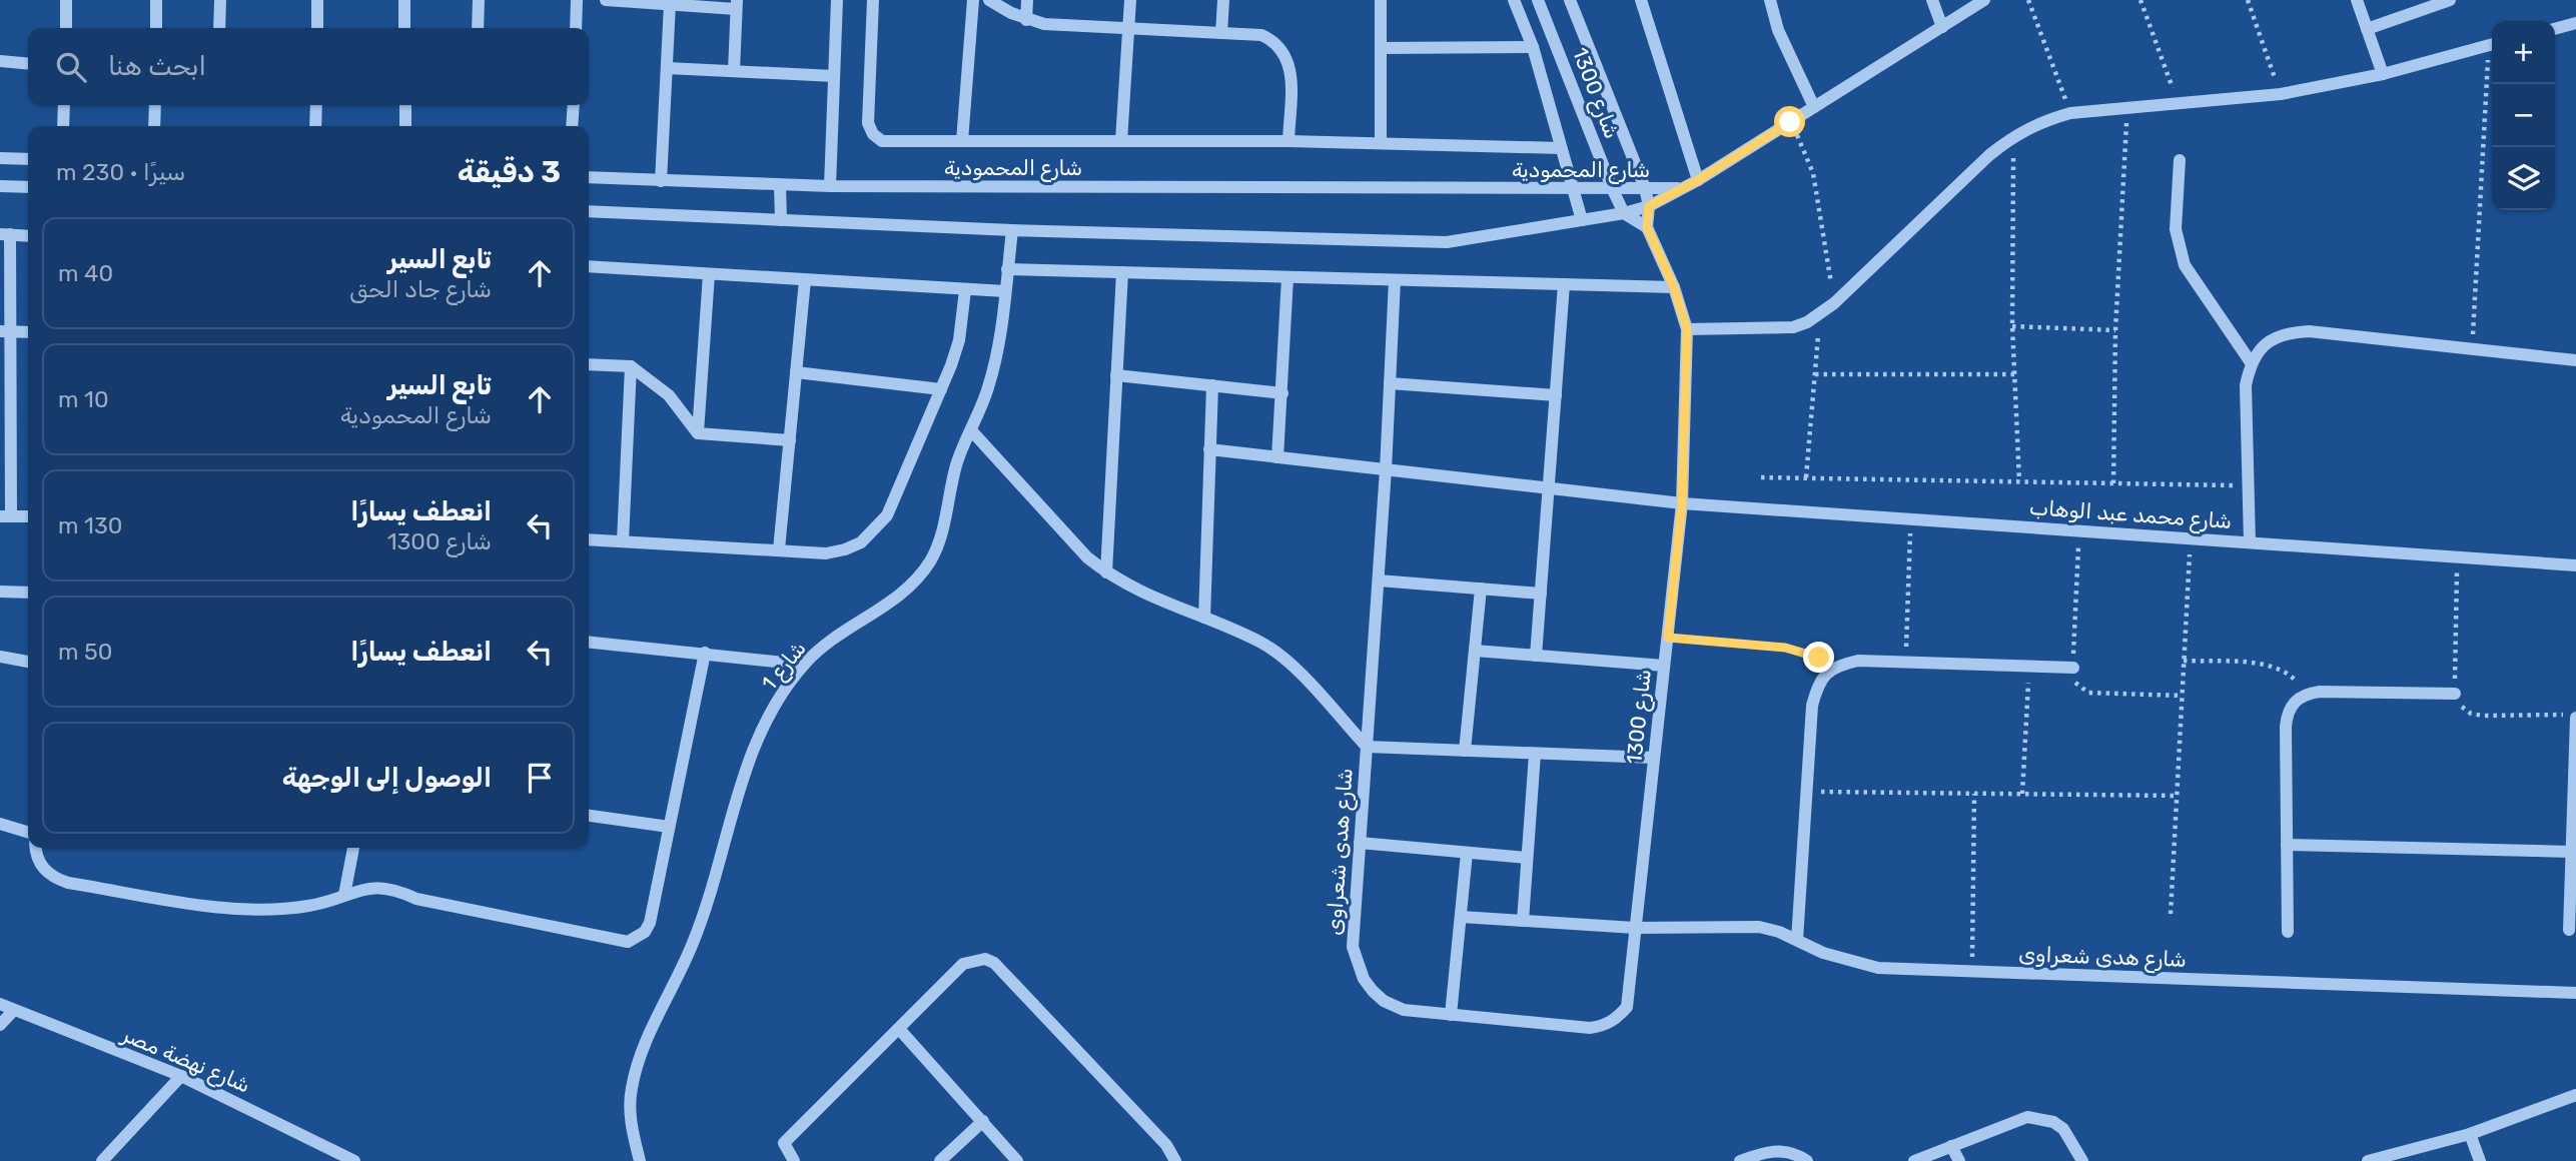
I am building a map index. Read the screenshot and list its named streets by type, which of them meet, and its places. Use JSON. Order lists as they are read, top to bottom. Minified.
{"streets":{"street":["شارع 1300","شارع المحمودية","شارع محمد عبد الوهاب","شارع 1","شارع هدى شعراوى","شارع نهضة مصر"]},"crossings":[["شارع 1300","شارع المحمودية"],["شارع 1300","شارع محمد عبد الوهاب"],["شارع 1300","شارع هدى شعراوى"],["شارع المحمودية","شارع 1"],["شارع 1","شارع هدى شعراوى"]],"page":{"map_buttons":["+","−"],"search":"ابحث هنا","heading":["3 دقيقة","سيرًا · 230 m"],"list":[["تابع السير","شارع جاد الحق","40 m"],["تابع السير","شارع المحمودية","10 m"],["انعطف يسارًا","شارع 1300","130 m"],["انعطف يسارًا","50 m"],"الوصول إلى الوجهة"]}}
